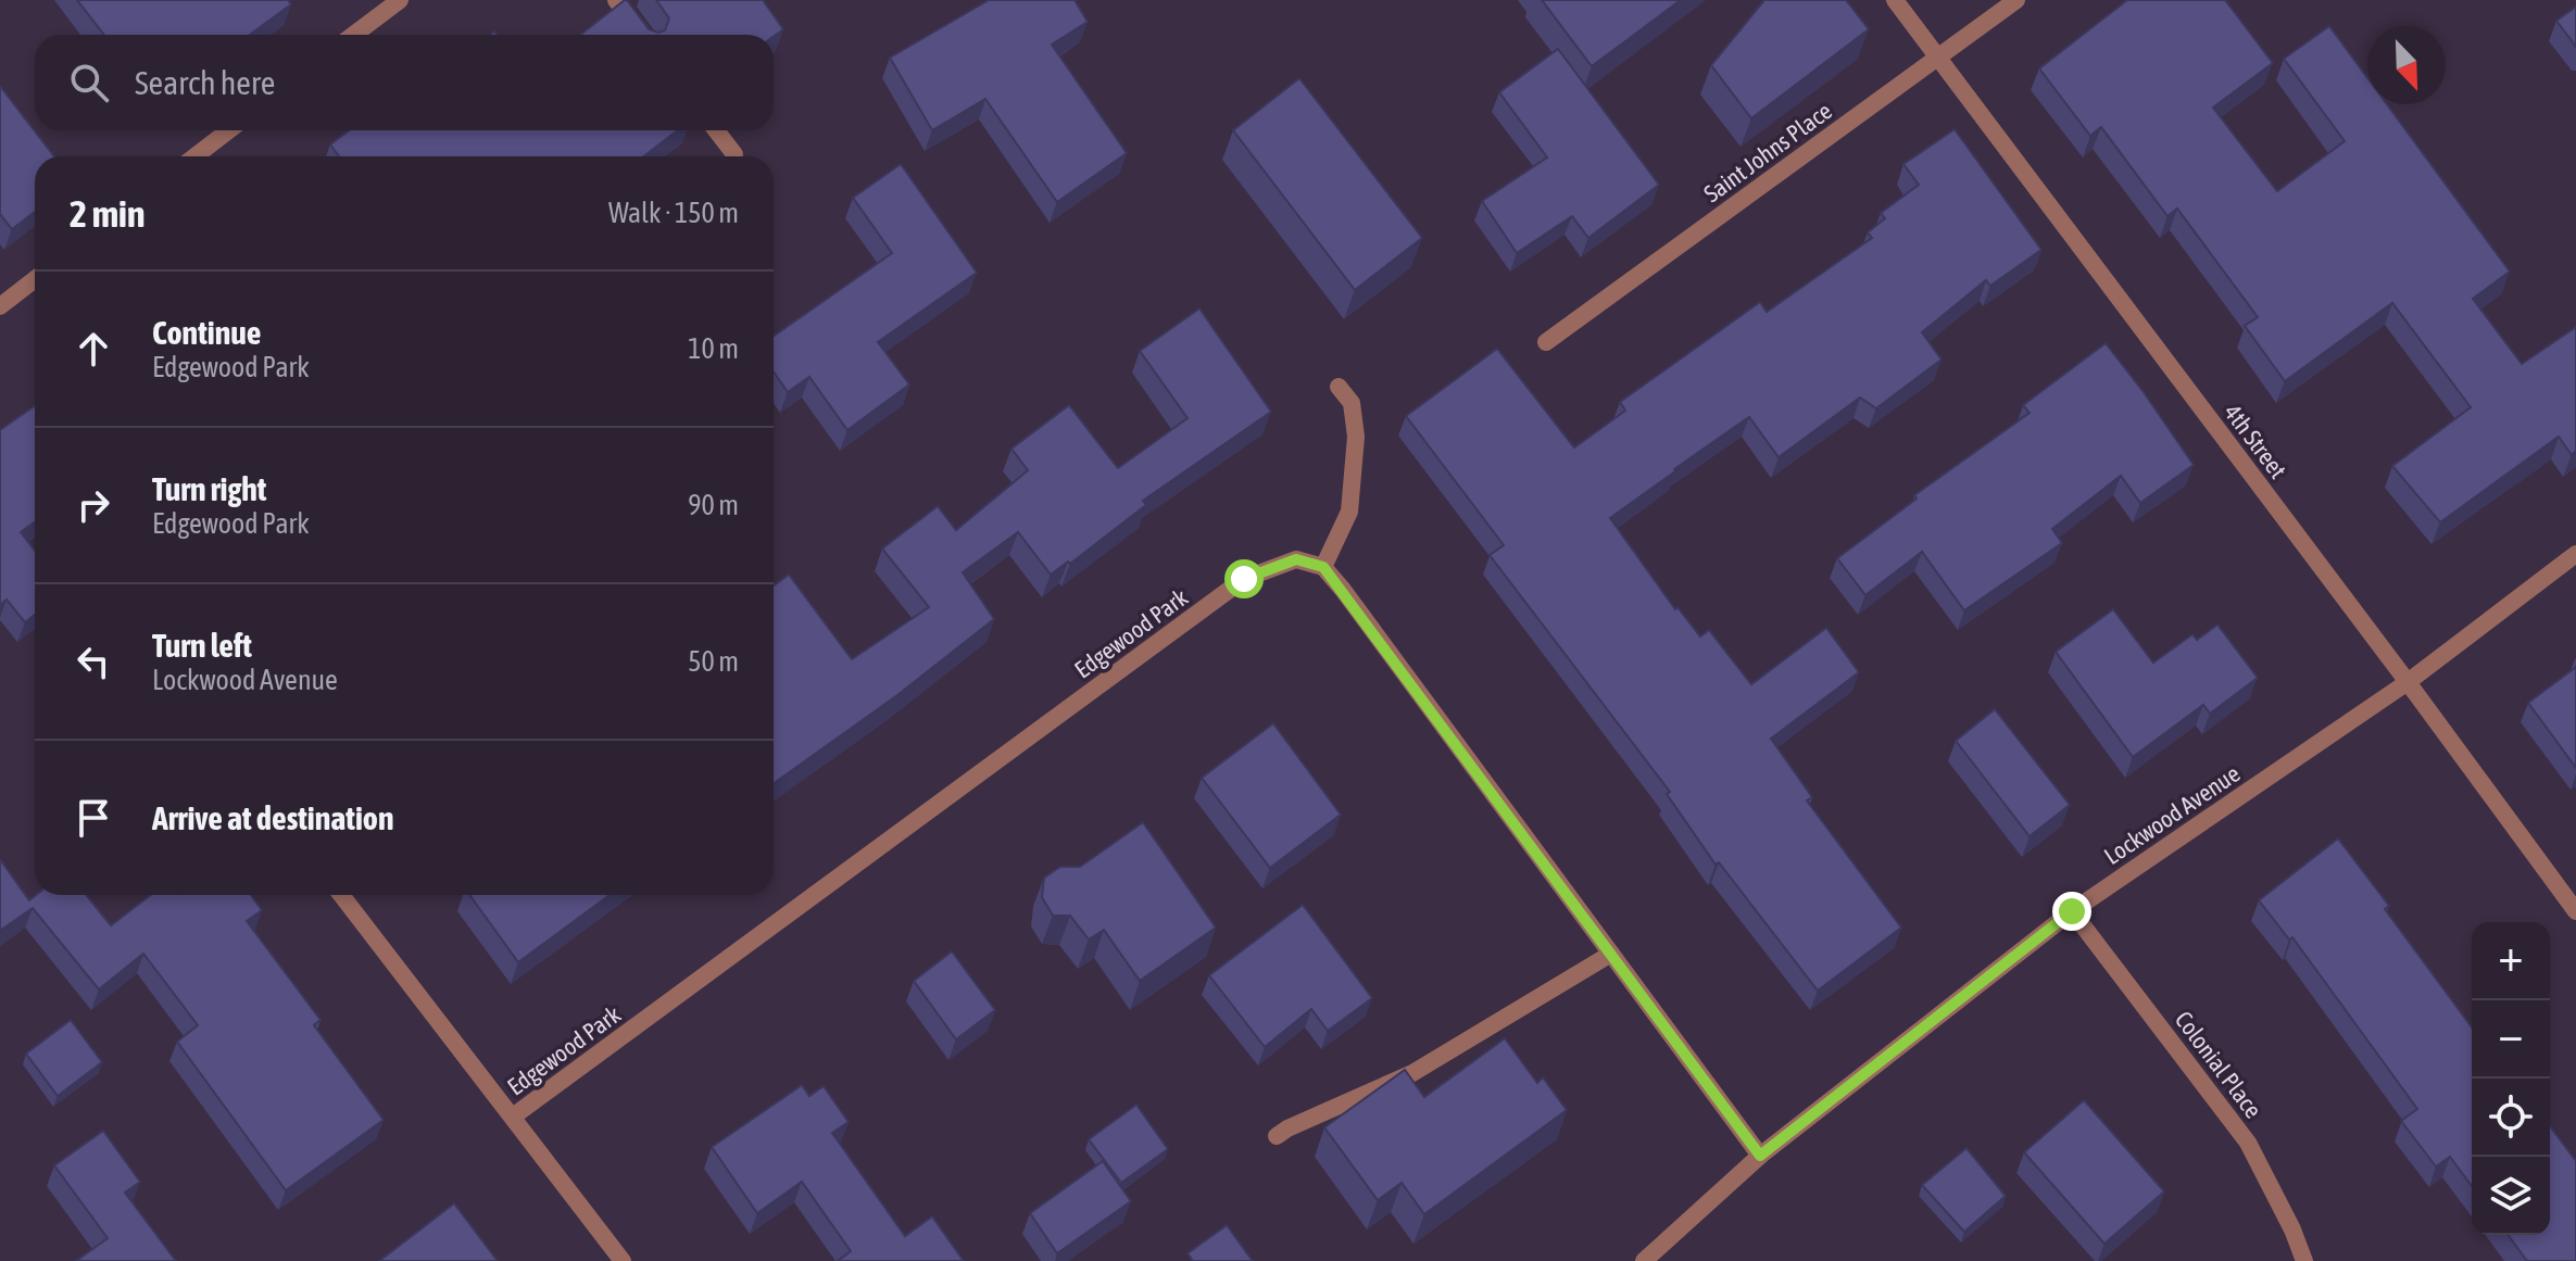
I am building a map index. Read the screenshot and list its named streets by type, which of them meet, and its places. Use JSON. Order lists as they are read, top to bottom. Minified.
{"streets":{"street":["Saint Johns Place","4th Street","Edgewood Park","Lockwood Avenue","Colonial Place"]},"crossings":[["Saint Johns Place","4th Street"],["4th Street","Lockwood Avenue"],["Lockwood Avenue","Colonial Place"]],"north":"bottom right","page":{"search":"Search here","heading":["2 min","Walk · 150 m"],"list":[["Continue","Edgewood Park","10 m"],["Turn right","Edgewood Park","90 m"],["Turn left","Lockwood Avenue","50 m"],"Arrive at destination"],"map_buttons":["+","−"]}}
